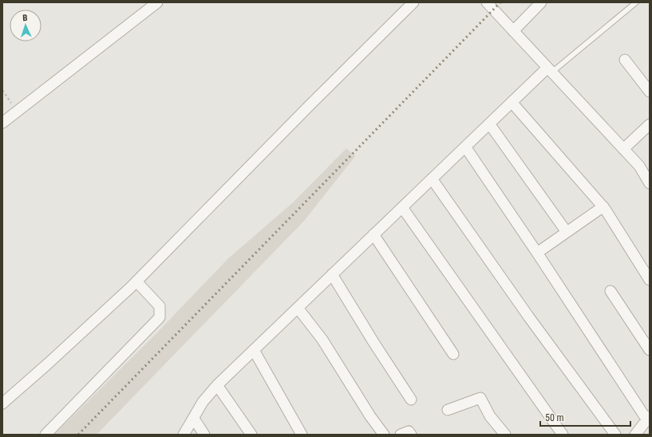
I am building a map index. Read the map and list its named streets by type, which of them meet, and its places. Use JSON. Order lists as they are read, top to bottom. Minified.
{"scale_bar":"50 m","north":"top"}
